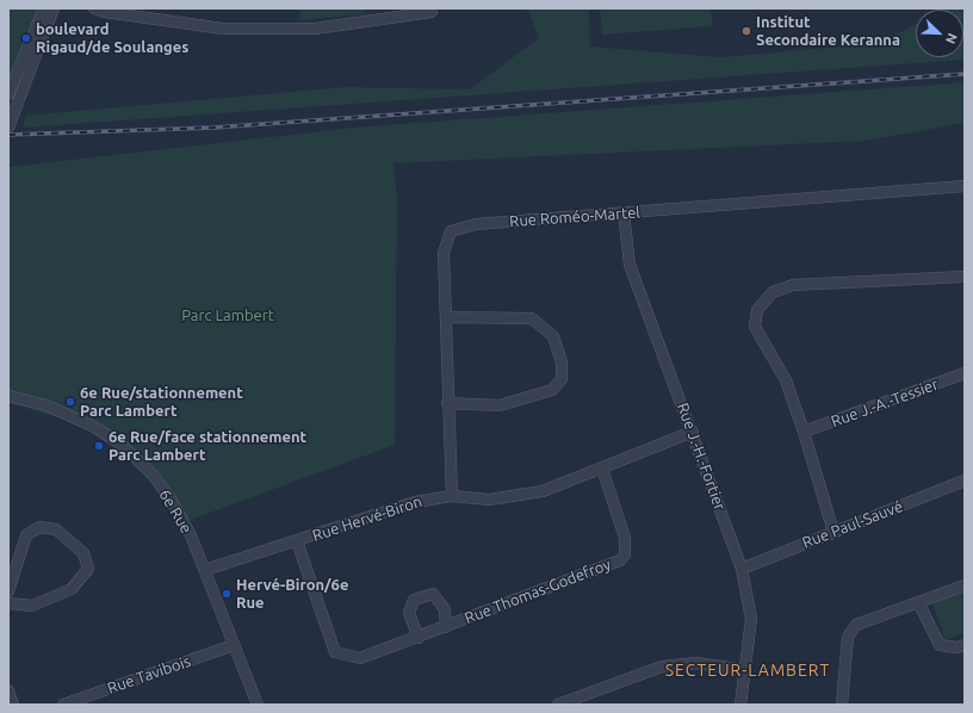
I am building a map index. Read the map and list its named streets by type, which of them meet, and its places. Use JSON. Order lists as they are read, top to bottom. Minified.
{"streets":{"street":["Rue Roméo-Martel","Rue J.-A.-Tessier","Rue J.-H.-Fortier","6e Rue","Rue Hervé-Biron","Rue Paul-Sauvé","Rue Thomas-Godefroy","Rue Tavibois"]},"crossings":[["Rue Roméo-Martel","Rue J.-H.-Fortier"],["Rue Roméo-Martel","Rue Hervé-Biron"],["Rue J.-H.-Fortier","Rue Hervé-Biron"],["Rue J.-H.-Fortier","Rue Paul-Sauvé"],["6e Rue","Rue Hervé-Biron"],["6e Rue","Rue Tavibois"],["Rue Hervé-Biron","Rue Thomas-Godefroy"]],"districts":["SECTEUR-LAMBERT"],"parks":["Parc Lambert"],"places":["Institut Secondaire Keranna","boulevard Rigaud/de Soulanges","6e Rue/stationnement Parc Lambert","6e Rue/face stationnement Parc Lambert","Hervé-Biron/6e Rue"],"north":"bottom right"}
